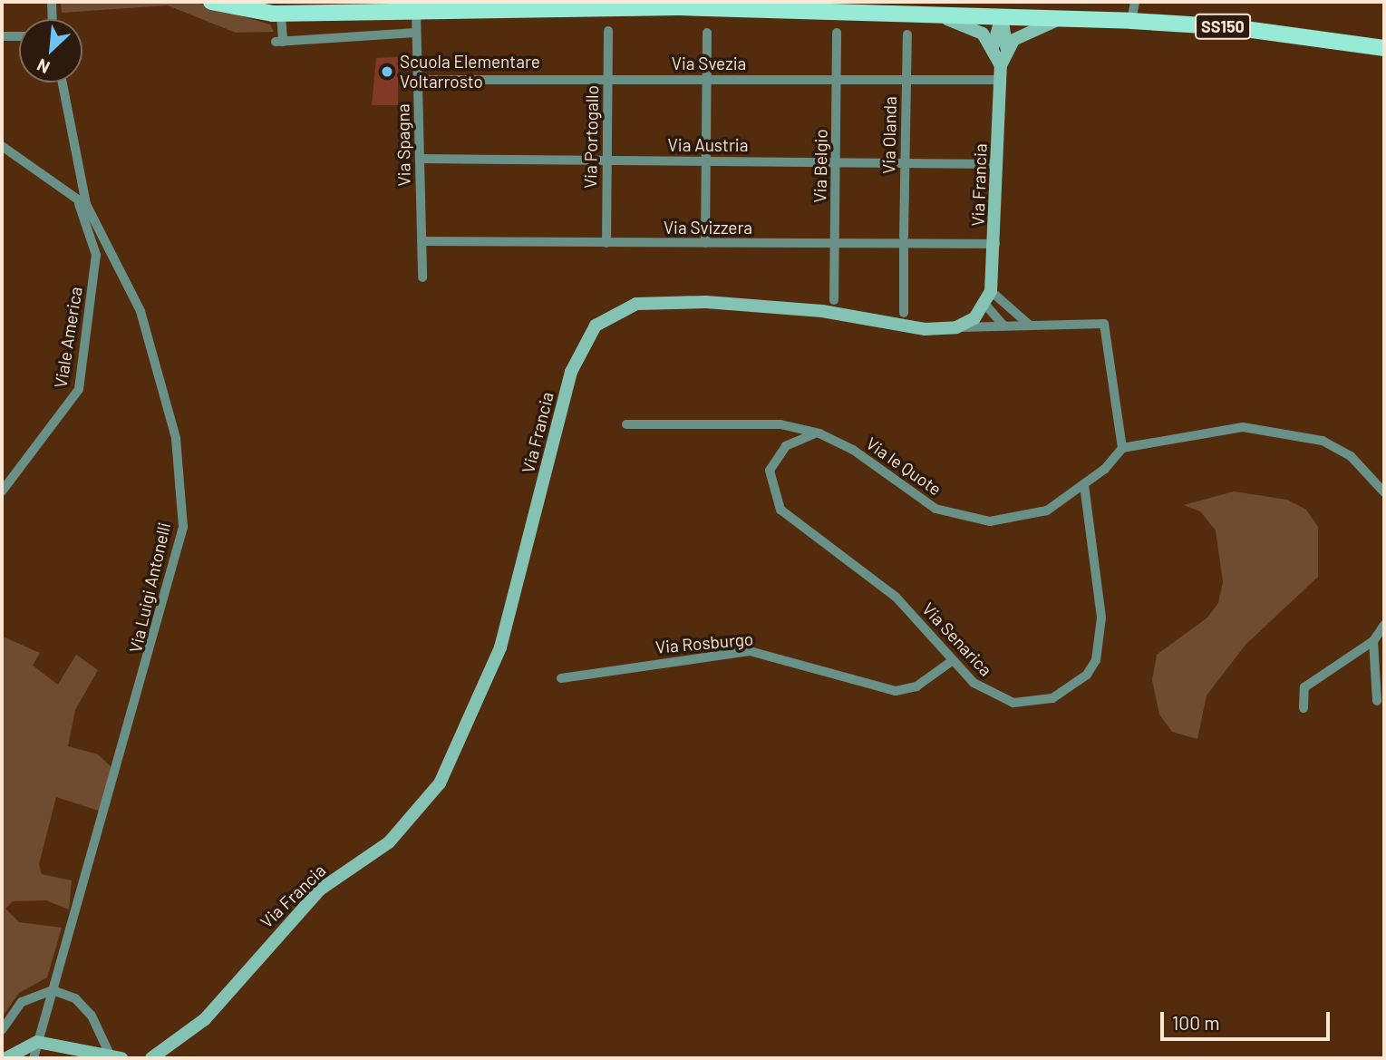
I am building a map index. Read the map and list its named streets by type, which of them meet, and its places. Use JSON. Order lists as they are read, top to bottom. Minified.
{"streets":{"main road":["SS150","Via Francia"],"street":["Via Svezia","Via Olanda","Via Portogallo","Via Spagna","Via Austria","Via Belgio","Via Svizzera","Viale America","Via le Quote","Via Luigi Antonelli","Via Senarica","Via Rosburgo"]},"crossings":[["SS150","Via Spagna"],["SS150","Via Francia"],["Via Svezia","Via Olanda"],["Via Svezia","Via Portogallo"],["Via Svezia","Via Spagna"],["Via Svezia","Via Belgio"],["Via Svezia","Via Francia"],["Via Olanda","Via Austria"],["Via Olanda","Via Svizzera"],["Via Portogallo","Via Austria"],["Via Portogallo","Via Svizzera"],["Via Spagna","Via Austria"],["Via Spagna","Via Svizzera"],["Via Austria","Via Belgio"],["Via Austria","Via Francia"],["Via Belgio","Via Svizzera"],["Via Francia","Via Svizzera"],["Viale America","Via Luigi Antonelli"],["Via le Quote","Via Senarica"],["Via Senarica","Via Rosburgo"]],"places":["Scuola Elementare Voltarrosto"],"scale_bar":"100 m","north":"bottom left"}
